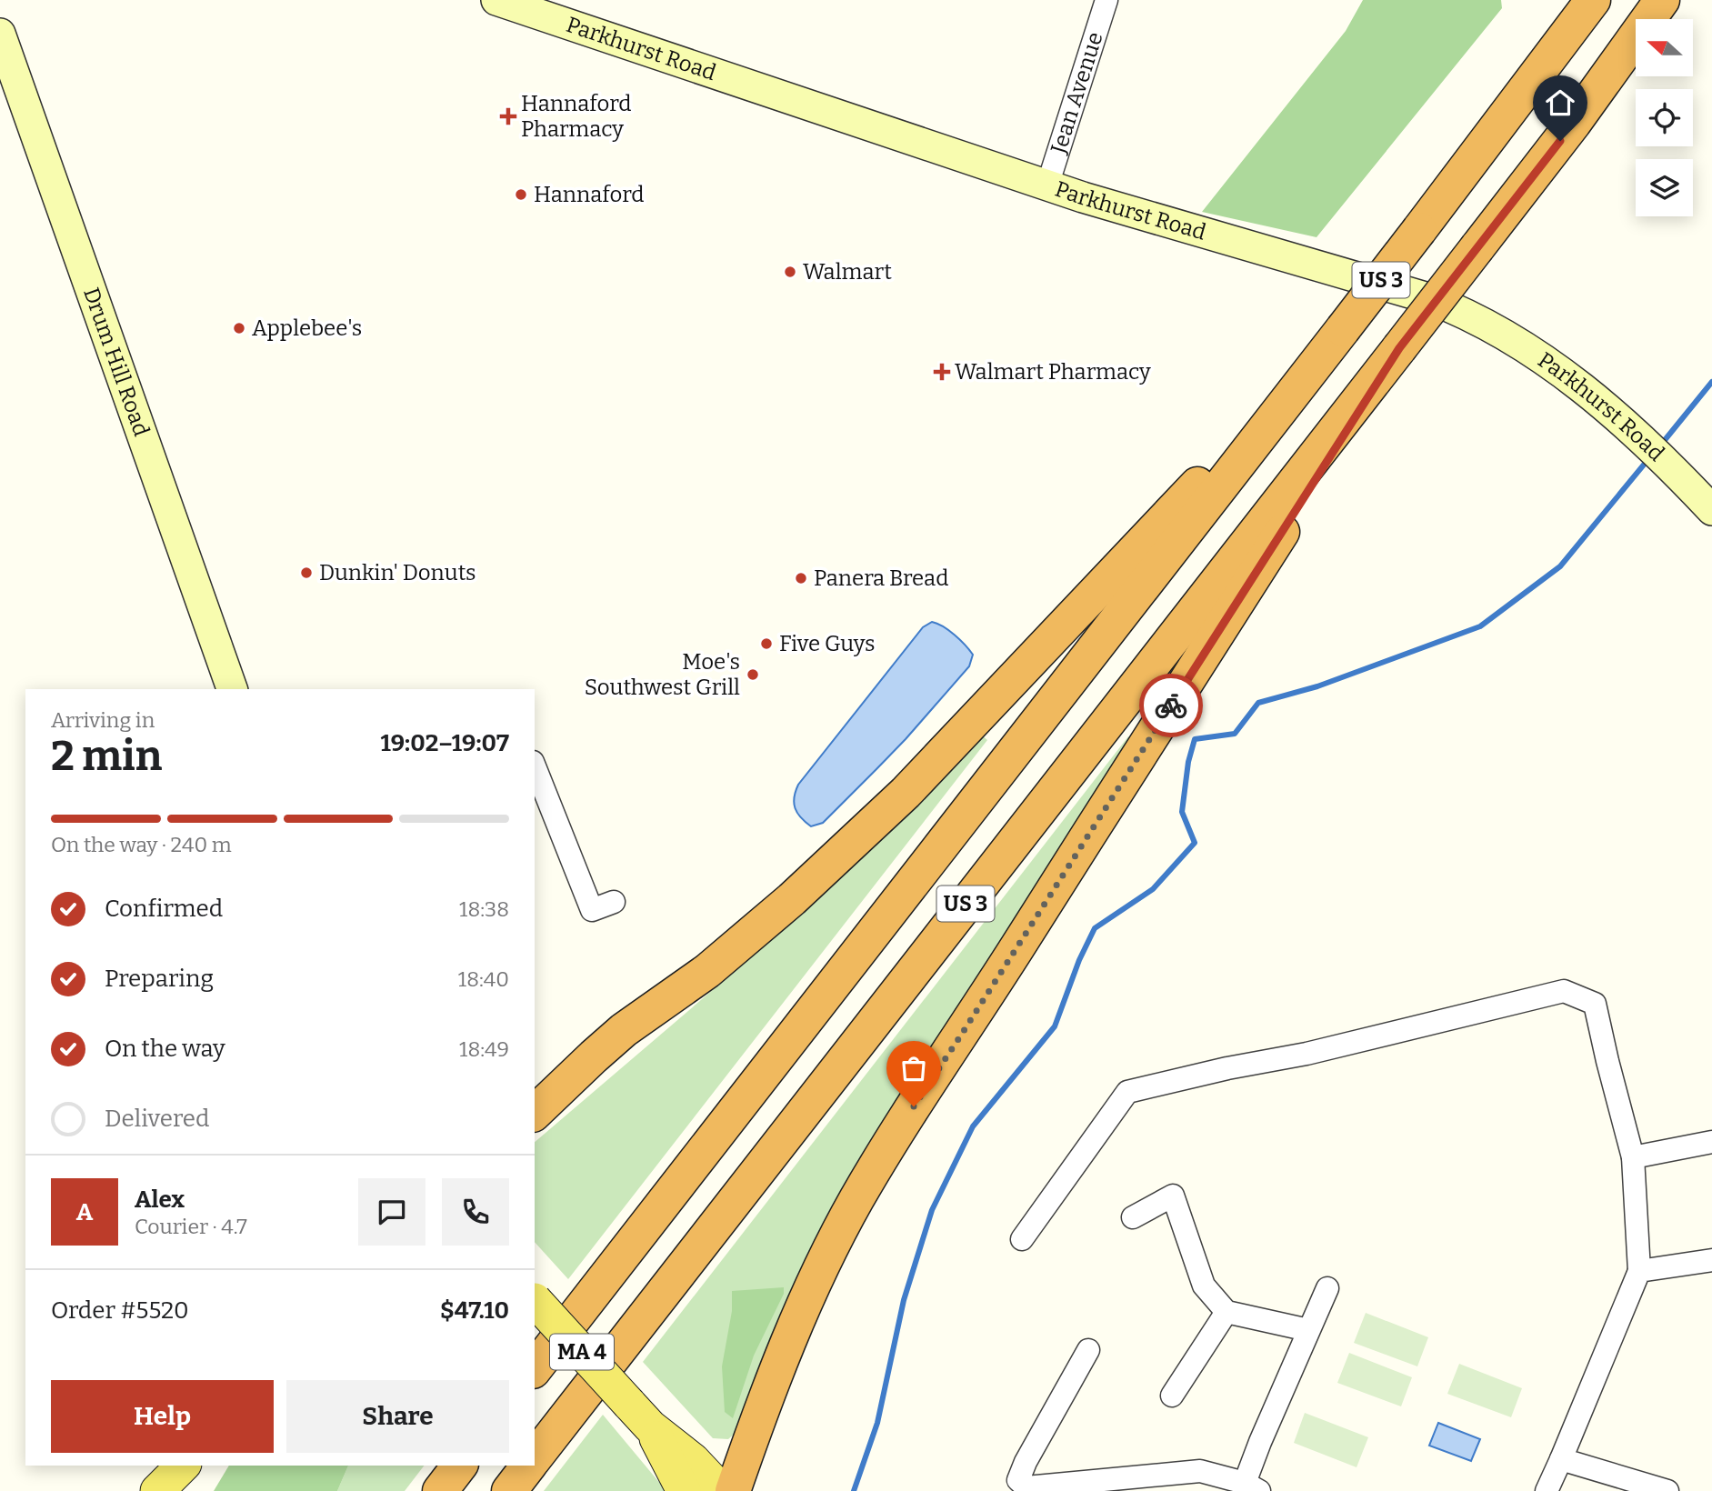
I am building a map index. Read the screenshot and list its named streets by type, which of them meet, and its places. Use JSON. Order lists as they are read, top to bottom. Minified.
{"streets":{"highway":["US 3"],"main road":["MA 4"],"street":["Parkhurst Road","Jean Avenue","Drum Hill Road"]},"crossings":[["Parkhurst Road","Jean Avenue"]],"places":{"health":["Hannaford Pharmacy","Walmart Pharmacy"],"other":["Hannaford","Walmart","Applebee's","Dunkin' Donuts","Panera Bread","Five Guys","Moe's Southwest Grill"]},"north":"left","page":{"heading":["2 min","Arriving in","19:02–19:07"],"panel":["Alex","Courier · 4.7","Order #5520","$47.10"],"bar":"On the way · 240 m","list":[["Confirmed","18:38"],["Preparing","18:40"],["On the way","18:49"],"Delivered"],"round":"A","buttons":["Help","Share"]}}
